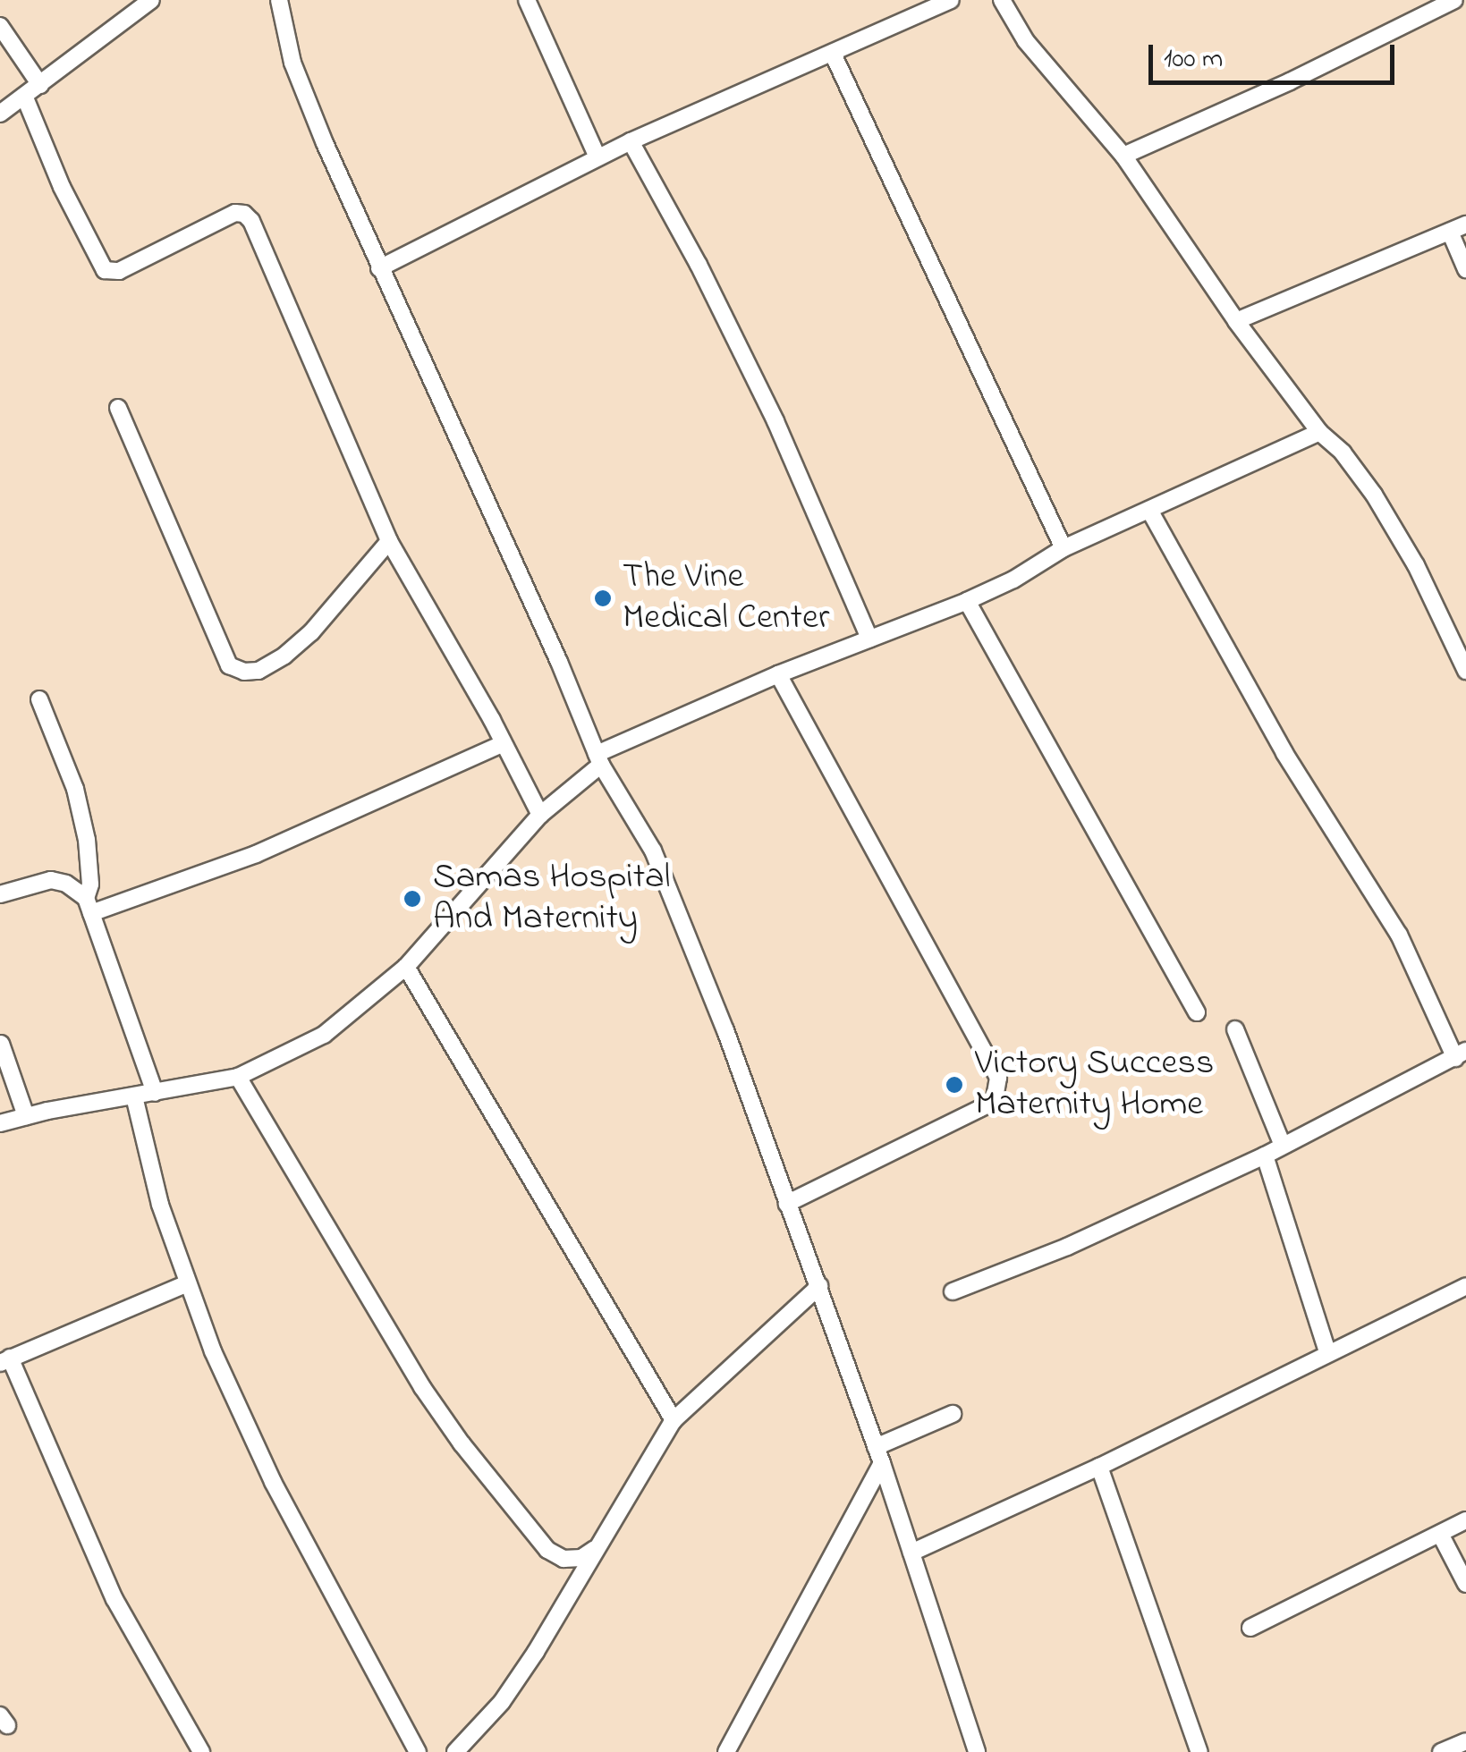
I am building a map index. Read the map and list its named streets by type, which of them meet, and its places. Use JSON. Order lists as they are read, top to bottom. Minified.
{"places":["The Vine Medical Center","Samas Hospital And Maternity","Victory Success Maternity Home"],"scale_bar":"100 m"}
